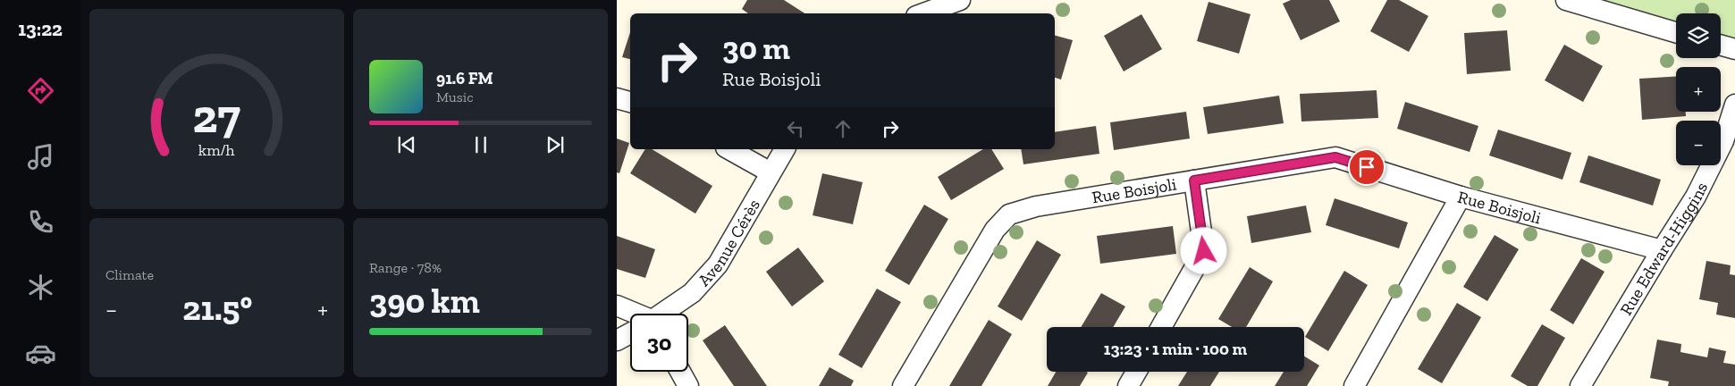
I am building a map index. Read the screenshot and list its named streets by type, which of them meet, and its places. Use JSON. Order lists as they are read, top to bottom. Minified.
{"streets":{"street":["Rue Boisjoli","Avenue Cérès","Rue Edward-Higgins"]},"crossings":[["Rue Boisjoli","Rue Edward-Higgins"]],"page":{"tabs":"13:22","map_buttons":["+","−"],"turn":["30 m","Rue Boisjoli"],"song":["91.6 FM","Music"],"tile":["Climate",["Range · 78%","390 km"]],"heat":["−","21.5°","+"],"limit":"30","trip":"13:23 · 1 min · 100 m","gauge":["27","km/h"]}}
